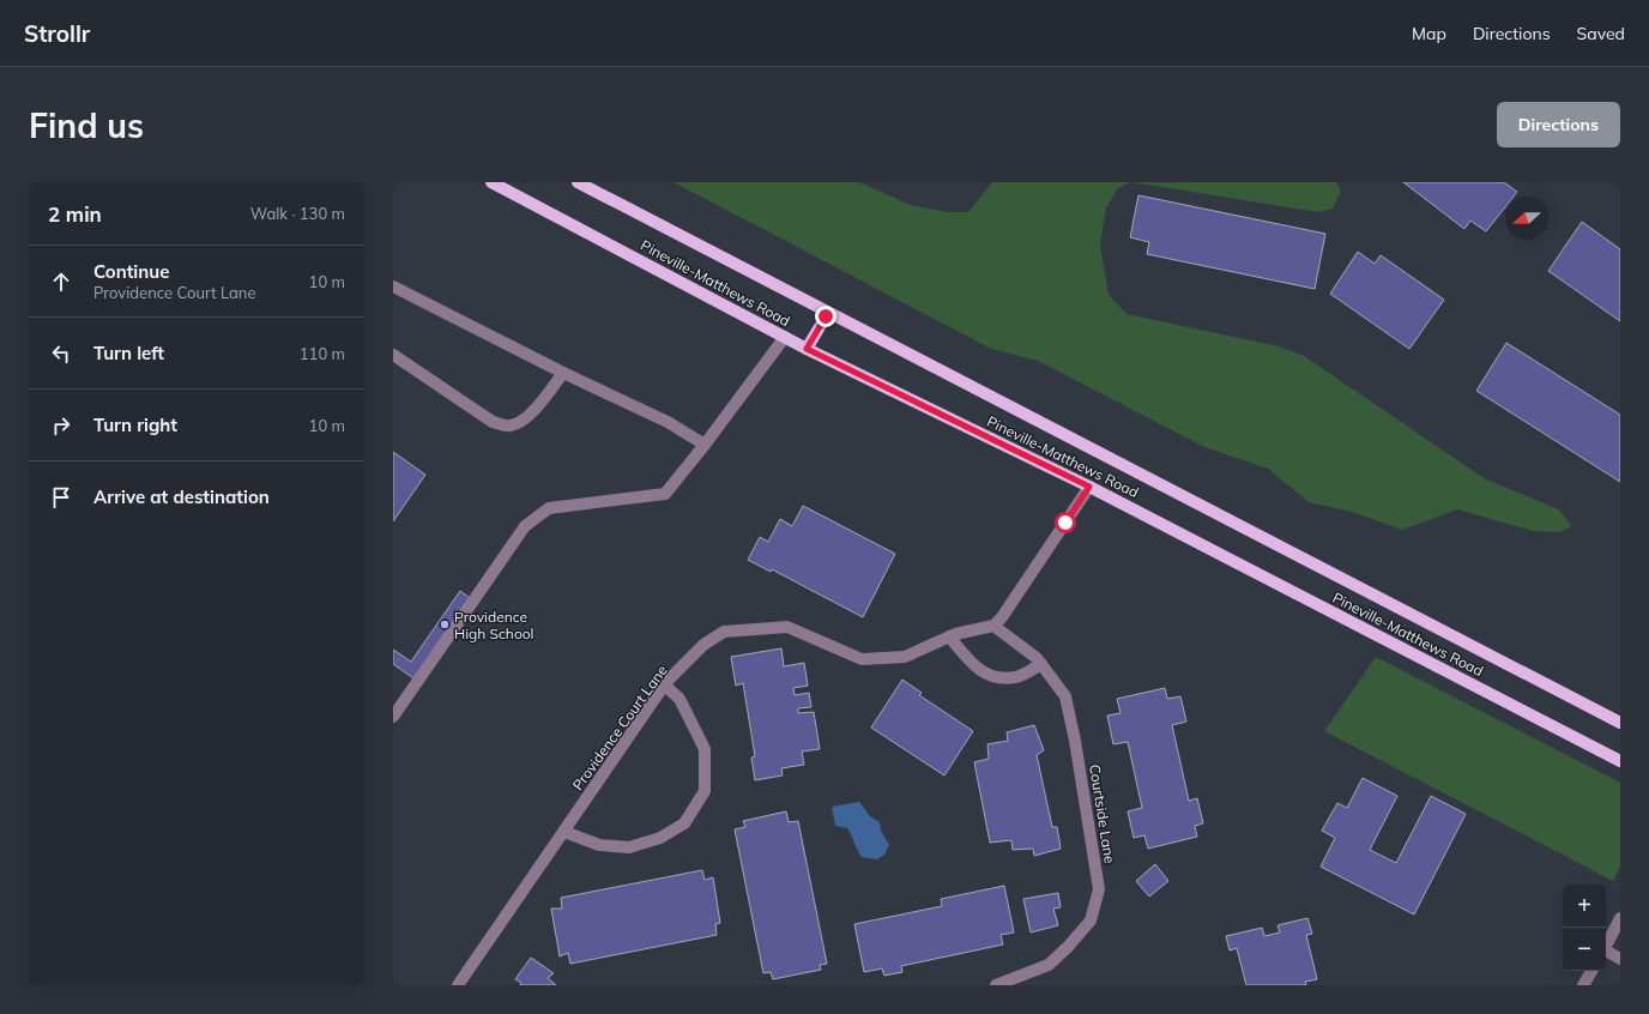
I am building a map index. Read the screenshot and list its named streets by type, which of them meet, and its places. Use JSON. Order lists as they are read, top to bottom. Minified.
{"streets":{"main road":["Pineville-Matthews Road"],"street":["Providence Court Lane","Courtside Lane"]},"crossings":[["Providence Court Lane","Courtside Lane"]],"places":["Providence High School"],"north":"left","page":{"header":"Strollr","nav":["Map","Directions","Saved"],"buttons":"Directions","title":"Find us","heading":["2 min","Walk · 130 m"],"list":[["Continue","Providence Court Lane","10 m"],["Turn left","110 m"],["Turn right","10 m"],"Arrive at destination"],"map_buttons":["+","−"]}}
